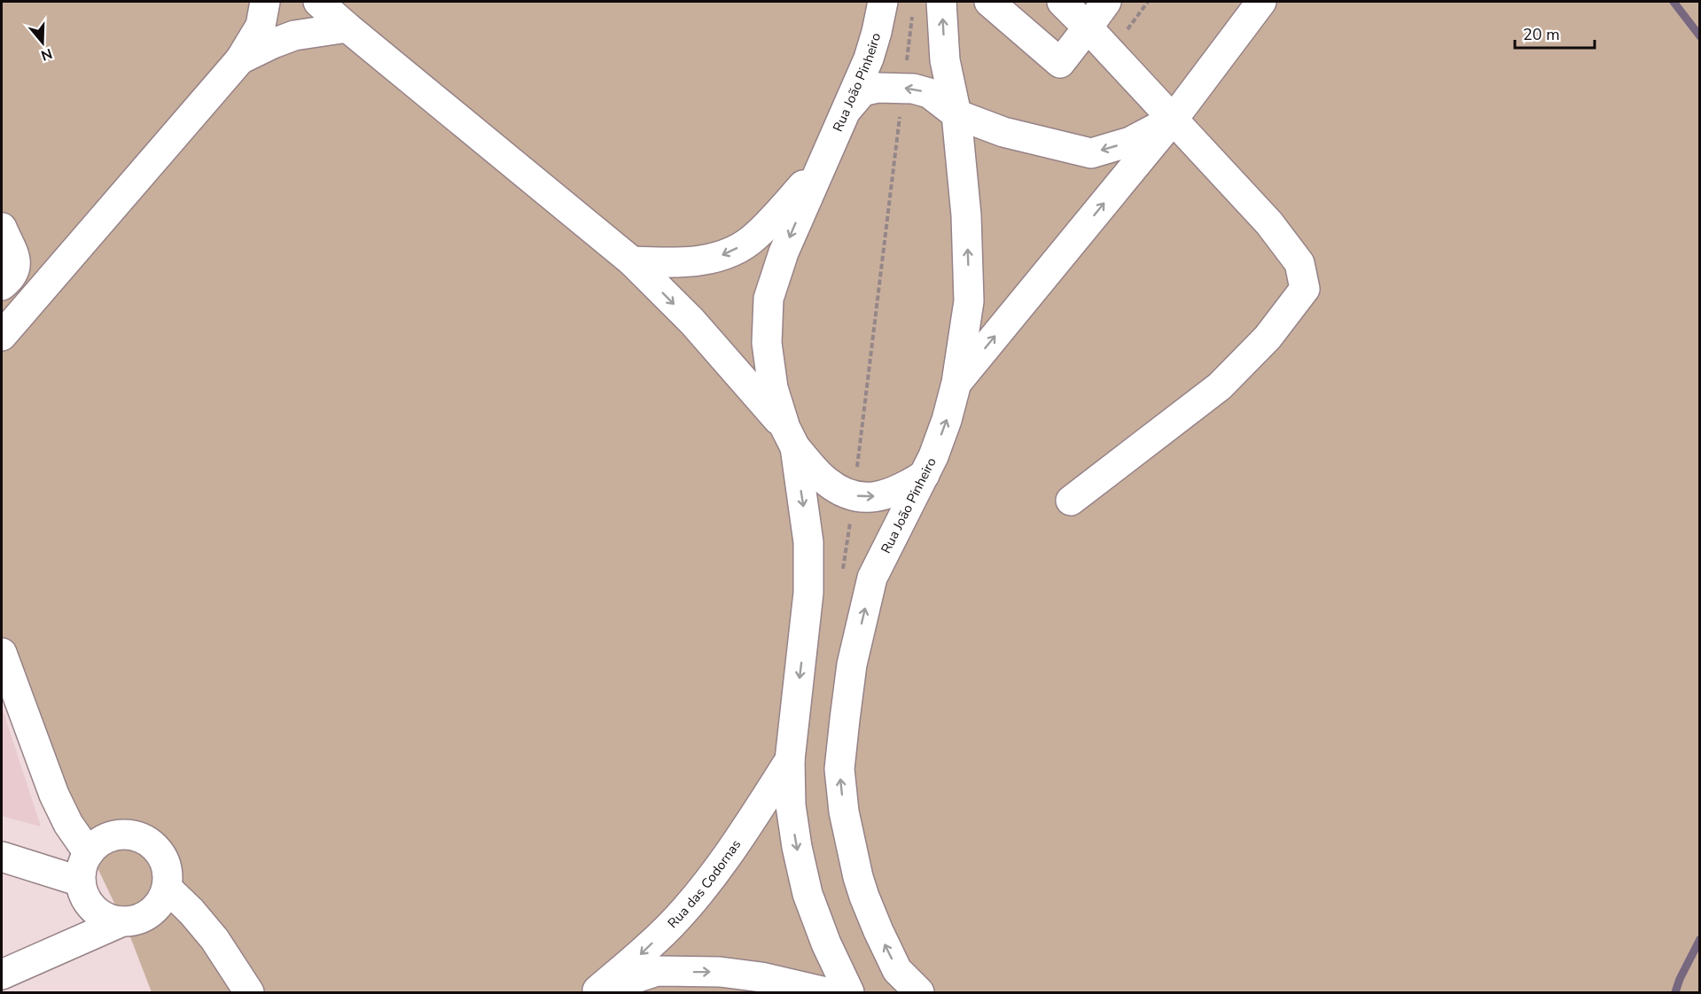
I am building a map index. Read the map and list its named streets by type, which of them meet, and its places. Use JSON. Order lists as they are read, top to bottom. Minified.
{"streets":{"street":["Rua João Pinheiro","Rua das Codornas"]},"crossings":[["Rua João Pinheiro","Rua das Codornas"]],"scale_bar":"20 m","north":"bottom"}
